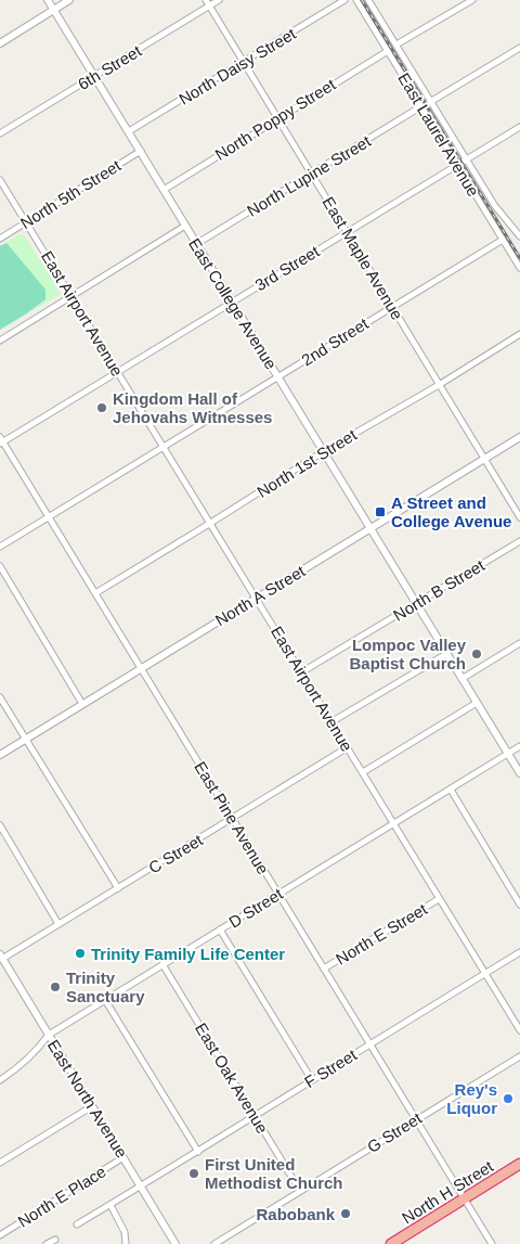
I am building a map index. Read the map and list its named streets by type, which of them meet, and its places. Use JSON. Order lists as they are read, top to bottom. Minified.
{"streets":{"highway":["North H Street"],"street":["North Daisy Street","6th Street","North Poppy Street","East Laurel Avenue","North Lupine Street","North 5th Street","East Maple Avenue","3rd Street","East College Avenue","East Airport Avenue","2nd Street","North 1st Street","North B Street","North A Street","East Pine Avenue","C Street","D Street","North E Street","F Street","East Oak Avenue","East North Avenue","G Street","North E Place"]},"crossings":[["North Daisy Street","East Maple Avenue"],["North Daisy Street","East College Avenue"],["6th Street","East Maple Avenue"],["6th Street","East College Avenue"],["North Poppy Street","East Laurel Avenue"],["North Poppy Street","East Maple Avenue"],["North Poppy Street","East College Avenue"],["East Laurel Avenue","North Lupine Street"],["East Laurel Avenue","3rd Street"],["East Laurel Avenue","2nd Street"],["North Lupine Street","East Maple Avenue"],["North Lupine Street","East College Avenue"],["North 5th Street","East College Avenue"],["North 5th Street","East Airport Avenue"],["East Maple Avenue","3rd Street"],["East Maple Avenue","2nd Street"],["East Maple Avenue","North 1st Street"],["East Maple Avenue","North A Street"],["3rd Street","East College Avenue"],["3rd Street","East Airport Avenue"],["3rd Street","East Pine Avenue"],["East College Avenue","2nd Street"],["East College Avenue","North 1st Street"],["East College Avenue","North B Street"],["East College Avenue","North A Street"],["East College Avenue","D Street"],["East Airport Avenue","2nd Street"],["East Airport Avenue","North 1st Street"],["East Airport Avenue","North B Street"],["East Airport Avenue","North A Street"],["East Airport Avenue","C Street"],["East Airport Avenue","D Street"],["East Airport Avenue","North E Street"],["East Airport Avenue","F Street"],["2nd Street","East Pine Avenue"],["North 1st Street","East Pine Avenue"],["North A Street","East Pine Avenue"],["East Pine Avenue","C Street"],["East Pine Avenue","D Street"],["East Pine Avenue","North E Street"],["East Pine Avenue","F Street"],["East Pine Avenue","G Street"],["East Pine Avenue","North H Street"],["C Street","East North Avenue"],["D Street","East Oak Avenue"],["D Street","East North Avenue"],["F Street","East Oak Avenue"],["F Street","East North Avenue"],["East Oak Avenue","G Street"],["East North Avenue","North E Place"]],"places":{"other":["Kingdom Hall of Jehovahs Witnesses","Lompoc Valley Baptist Church","Trinity Family Life Center","Trinity Sanctuary","Rey's Liquor","First United Methodist Church","Rabobank"],"transit":["A Street and College Avenue"]}}
